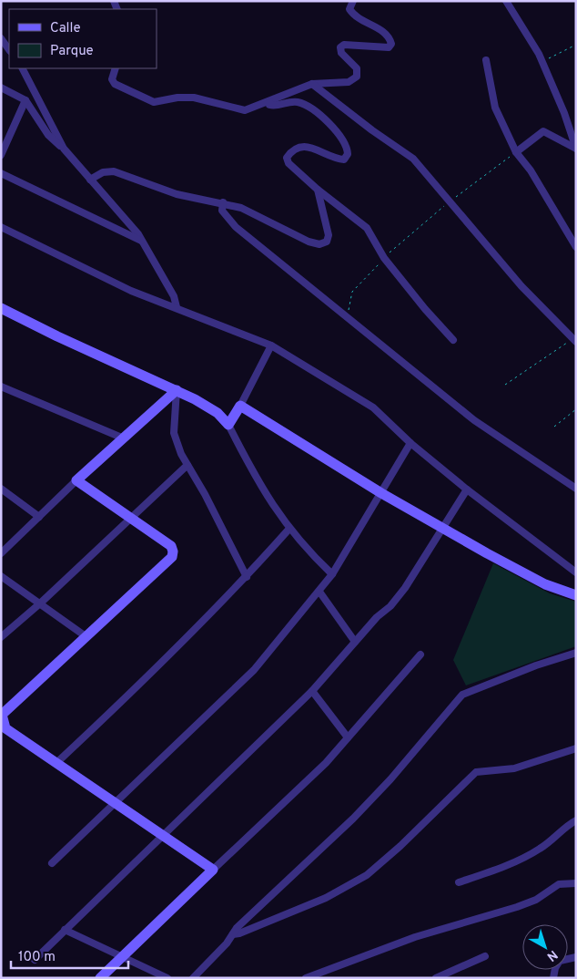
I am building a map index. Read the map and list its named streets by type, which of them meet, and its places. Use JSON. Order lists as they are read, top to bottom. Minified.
{"legend":["Calle","Parque"],"scale_bar":"100 m","north":"bottom right"}
